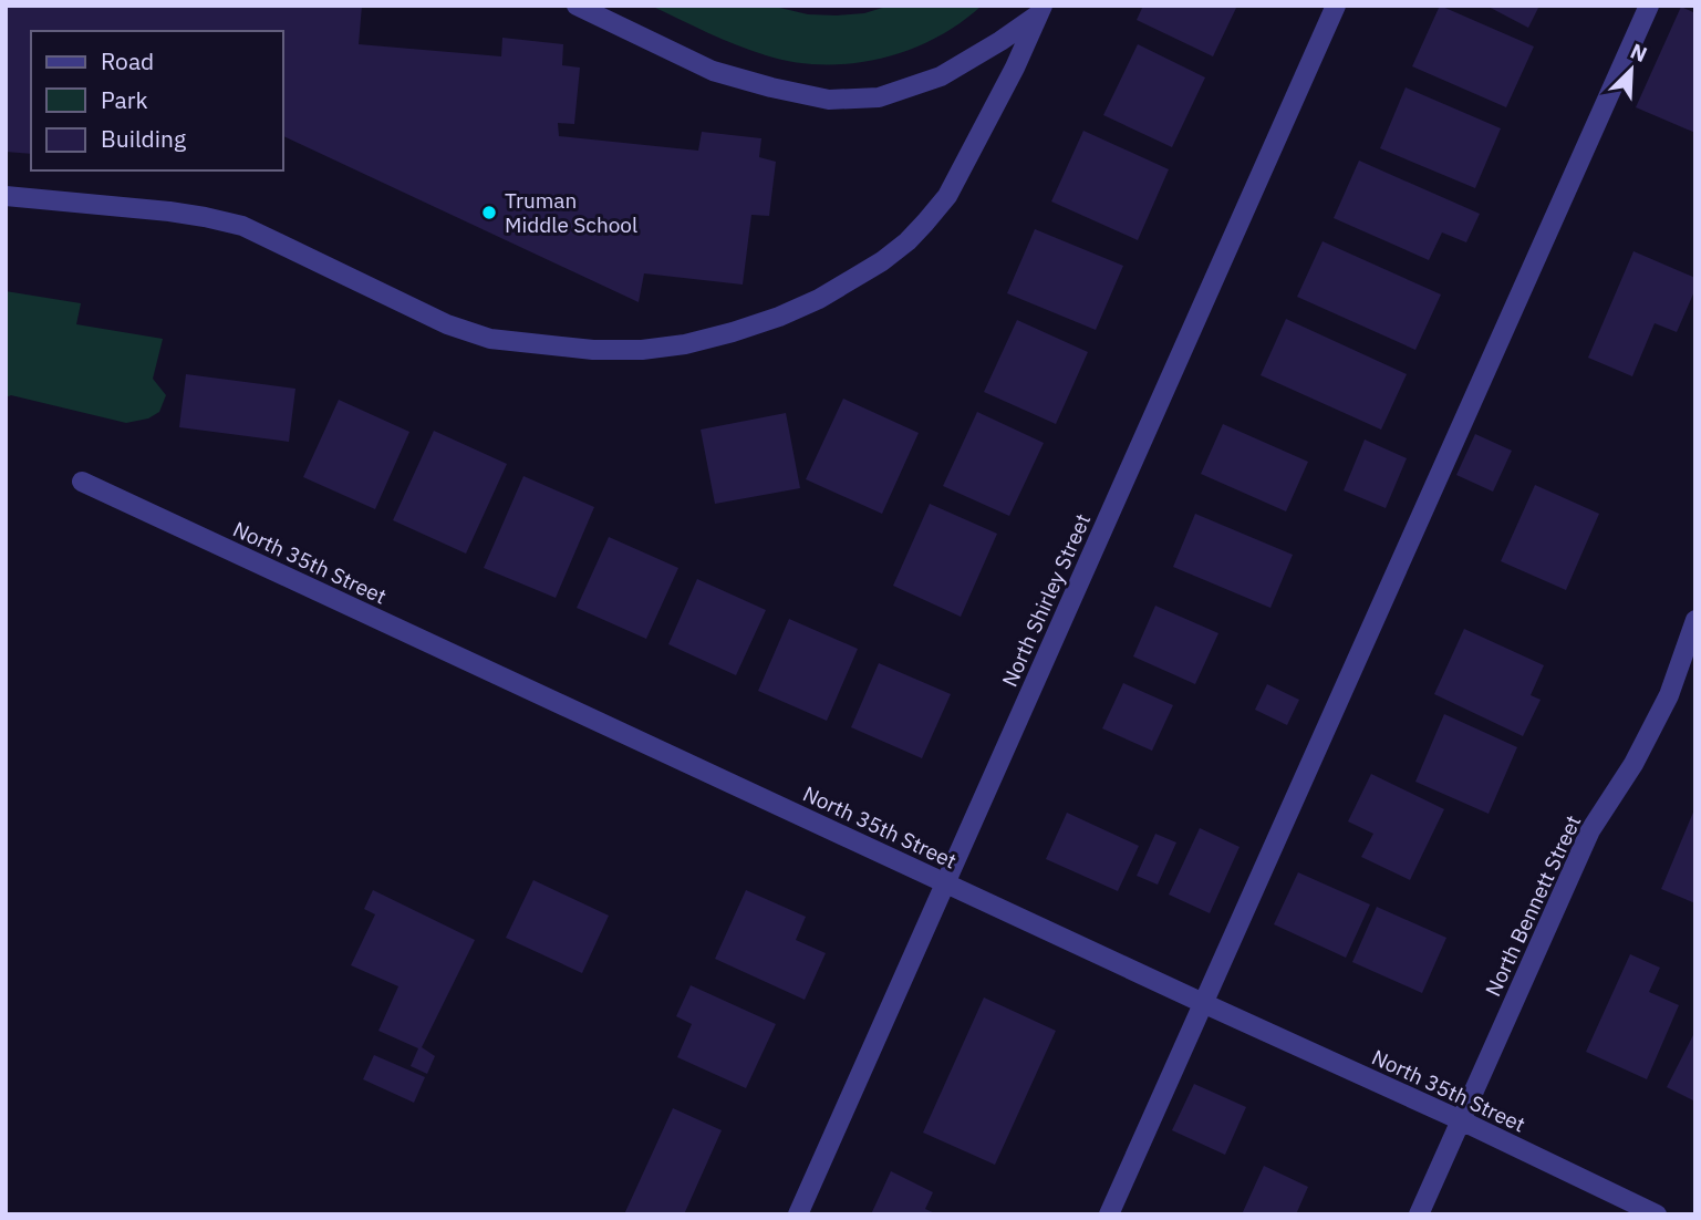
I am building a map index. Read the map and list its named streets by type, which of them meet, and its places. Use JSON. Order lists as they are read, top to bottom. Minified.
{"streets":{"street":["North 35th Street","North Shirley Street","North Bennett Street"]},"crossings":[["North 35th Street","North Shirley Street"],["North 35th Street","North Bennett Street"]],"places":["Truman Middle School"],"legend":["Road","Park","Building"],"north":"top right"}
